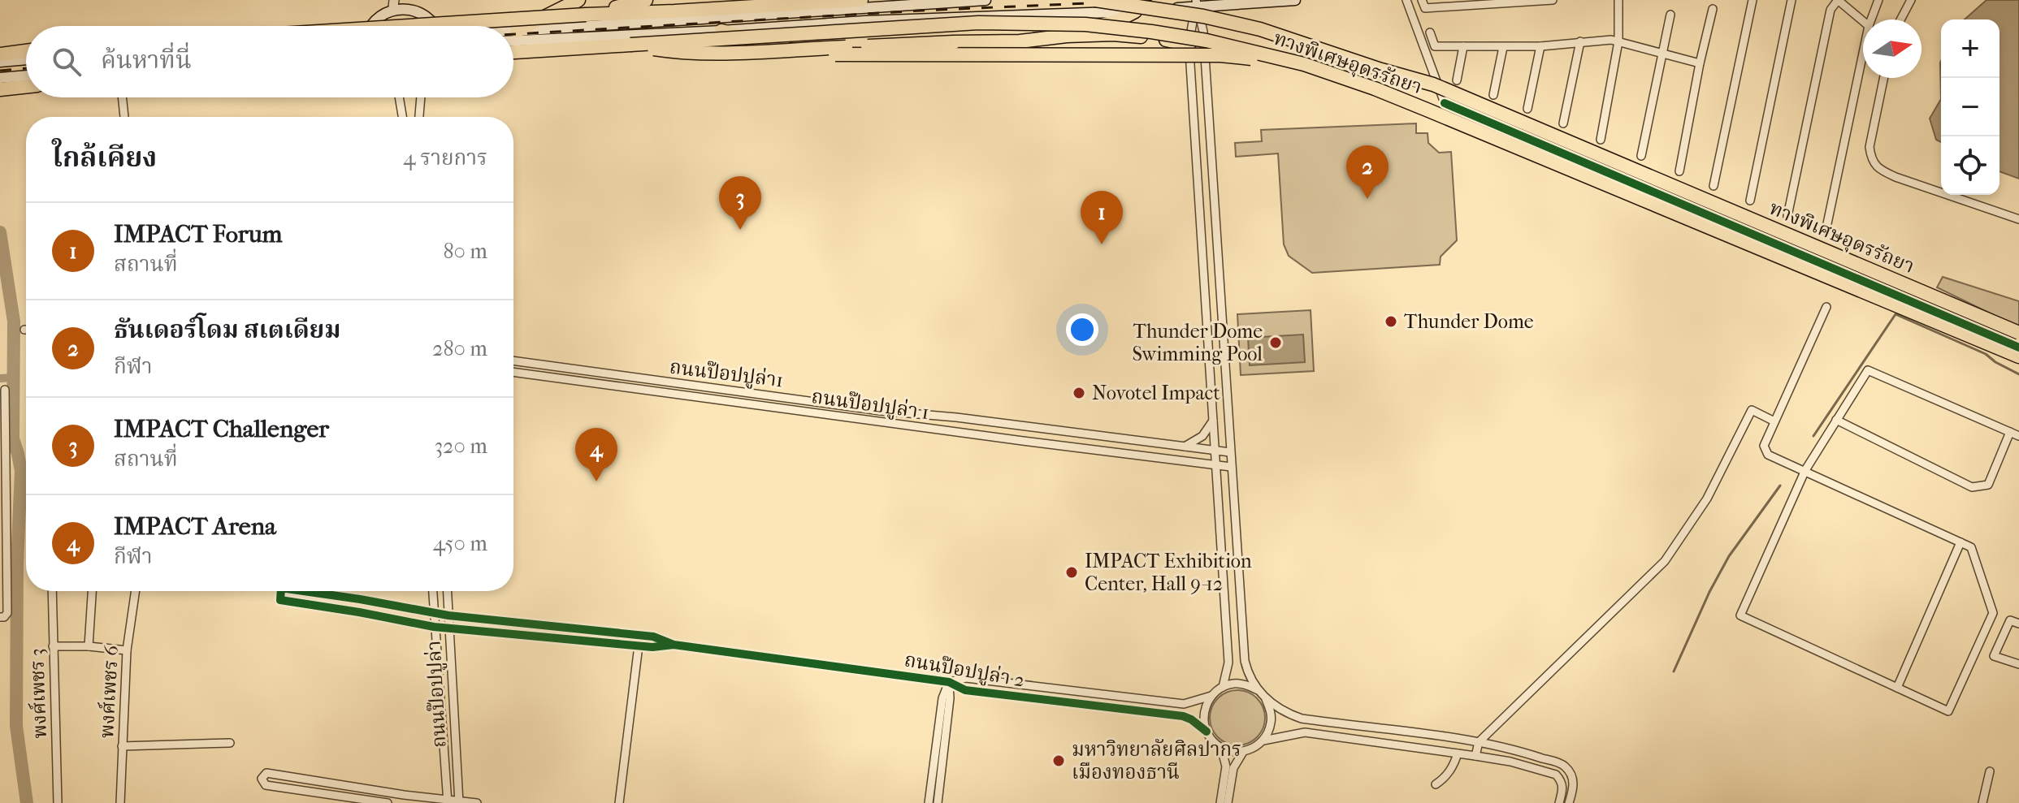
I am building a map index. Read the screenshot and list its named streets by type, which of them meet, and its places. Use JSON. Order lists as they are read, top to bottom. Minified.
{"streets":{"highway":["ทางพิเศษอุดรรัถยา"],"street":["ถนนป๊อปปูล่า1","ถนนป๊อปปูล่า 1","ถนนป๊อปปูล่า 2","พงศ์เพชร 6","พงศ์เพชร 3","ถนนป๊อปปูล่า"]},"crossings":[["ถนนป๊อปปูล่า 2","ถนนป๊อปปูล่า"]],"places":["Thunder Dome","Thunder Dome Swimming Pool","Novotel Impact","IMPACT Exhibition Center, Hall 9-12","มหาวิทยาลัยศิลปากร เมืองทองธานี"],"north":"right","page":{"map_buttons":["+","−"],"search":"ค้นหาที่นี่","heading":["ใกล้เคียง","4 รายการ"],"pins":["2","3","1","4"],"list":[{"mark":"1","name":"IMPACT Forum","note":"สถานที่","value":"80 m"},{"mark":"2","name":"ธันเดอร์โดม สเตเดียม","note":"กีฬา","value":"280 m"},{"mark":"3","name":"IMPACT Challenger","note":"สถานที่","value":"320 m"},{"mark":"4","name":"IMPACT Arena","note":"กีฬา","value":"450 m"}]}}
